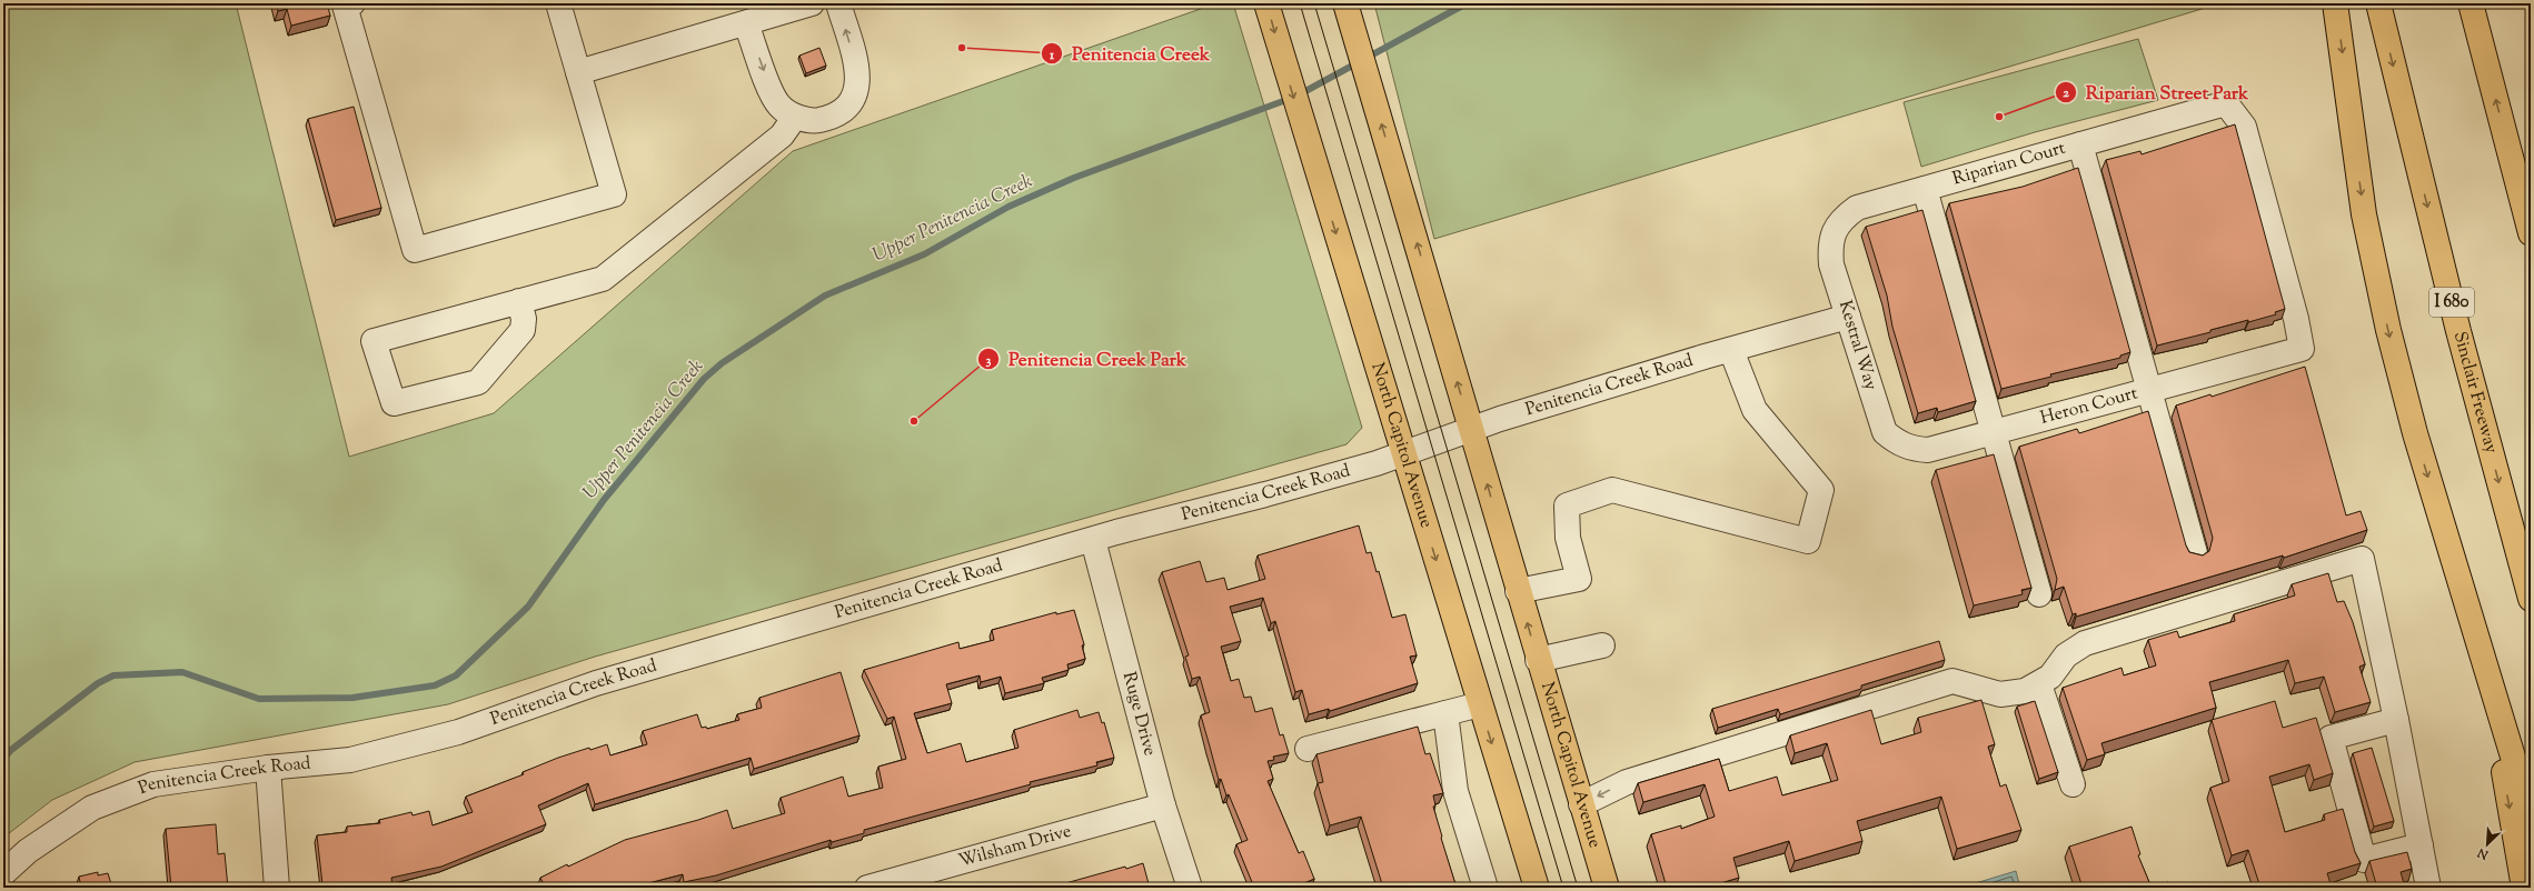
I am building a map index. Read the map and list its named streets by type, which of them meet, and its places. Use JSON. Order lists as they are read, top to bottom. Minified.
{"streets":{"main road":["I 680","Sinclair Freeway","North Capitol Avenue"],"street":["Riparian Court","Kestral Way","Penitencia Creek Road","Heron Court","Ruge Drive","Wilsham Drive"]},"crossings":[["Riparian Court","Kestral Way"],["Riparian Court","Heron Court"],["Kestral Way","Penitencia Creek Road"],["Kestral Way","Heron Court"],["Penitencia Creek Road","North Capitol Avenue"],["Penitencia Creek Road","Ruge Drive"],["Ruge Drive","Wilsham Drive"]],"water":["Upper Penitencia Creek"],"places":["Penitencia Creek","Riparian Street Park","Penitencia Creek Park"],"north":"bottom left"}
